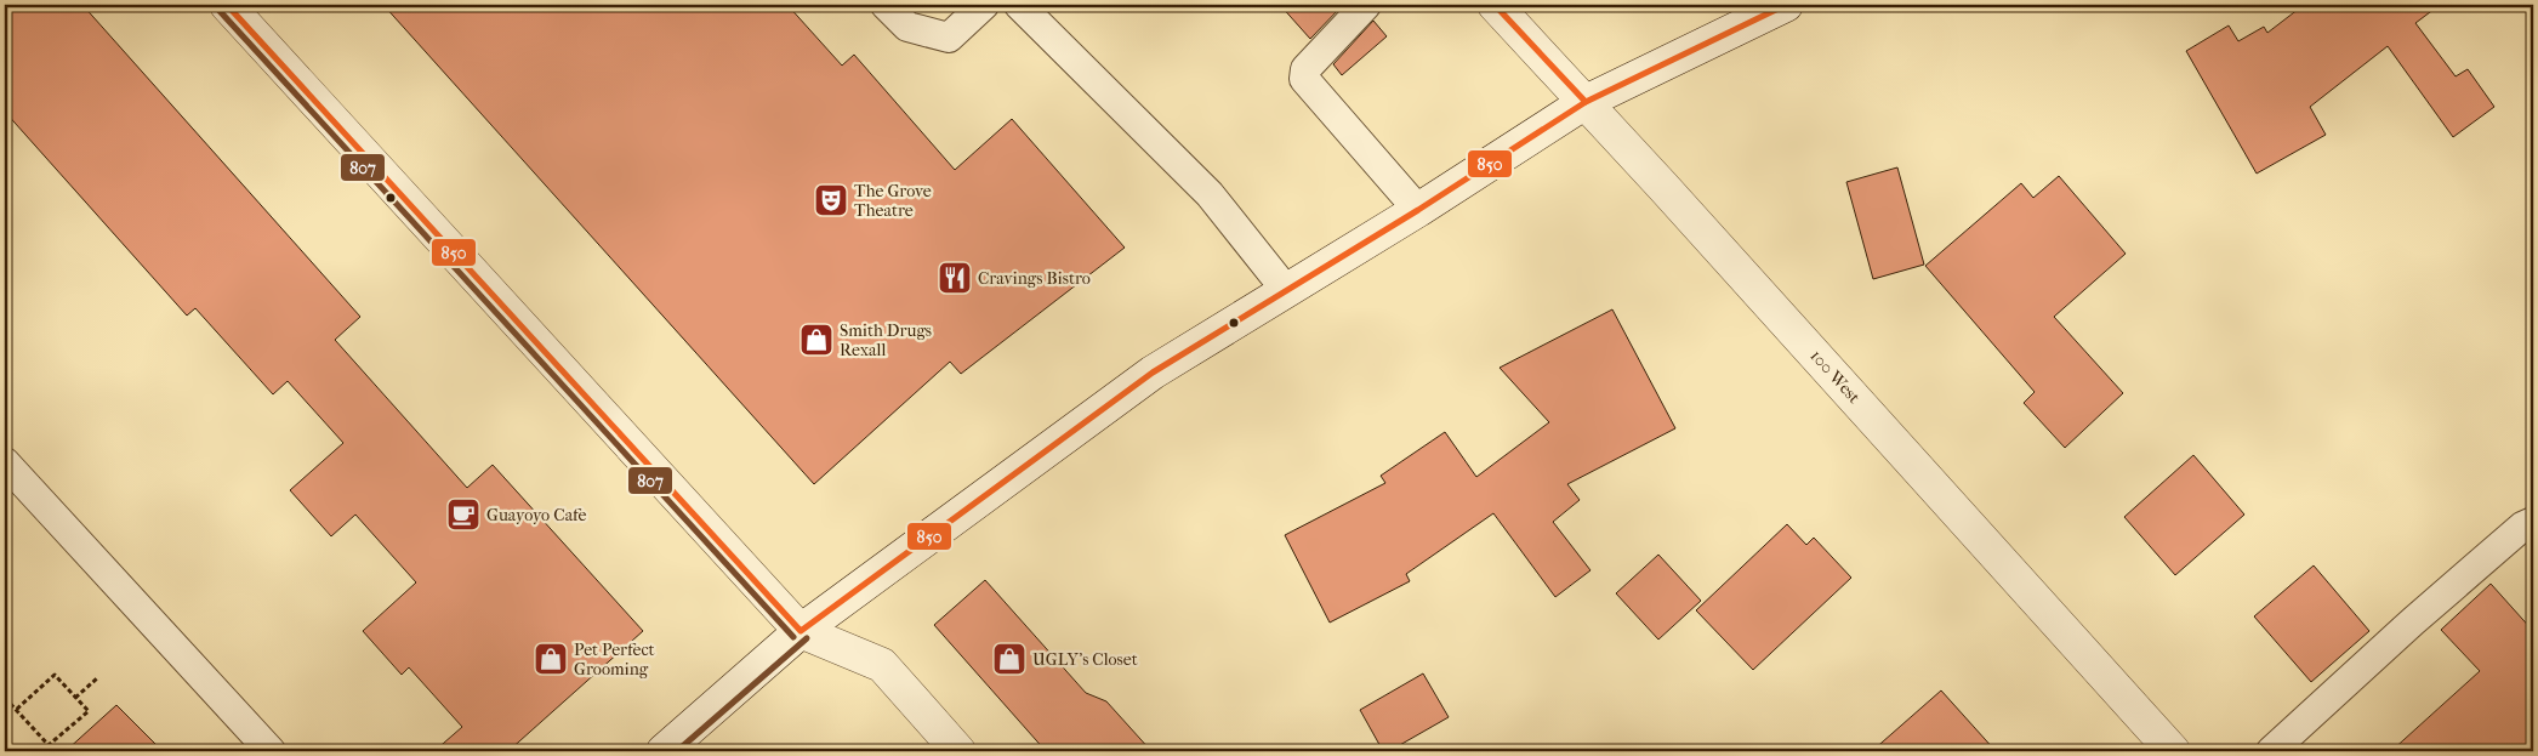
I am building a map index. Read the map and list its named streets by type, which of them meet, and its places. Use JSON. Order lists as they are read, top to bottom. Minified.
{"streets":{"street":["100 West"]},"places":{"theatre":["The Grove Theatre"],"restaurant":["Cravings Bistro"],"shop":["Smith Drugs Rexall","Pet Perfect Grooming","UGLY's Closet"],"cafe":["Guayoyo Cafe"]},"lines":["transit line 850","transit line 807"]}
